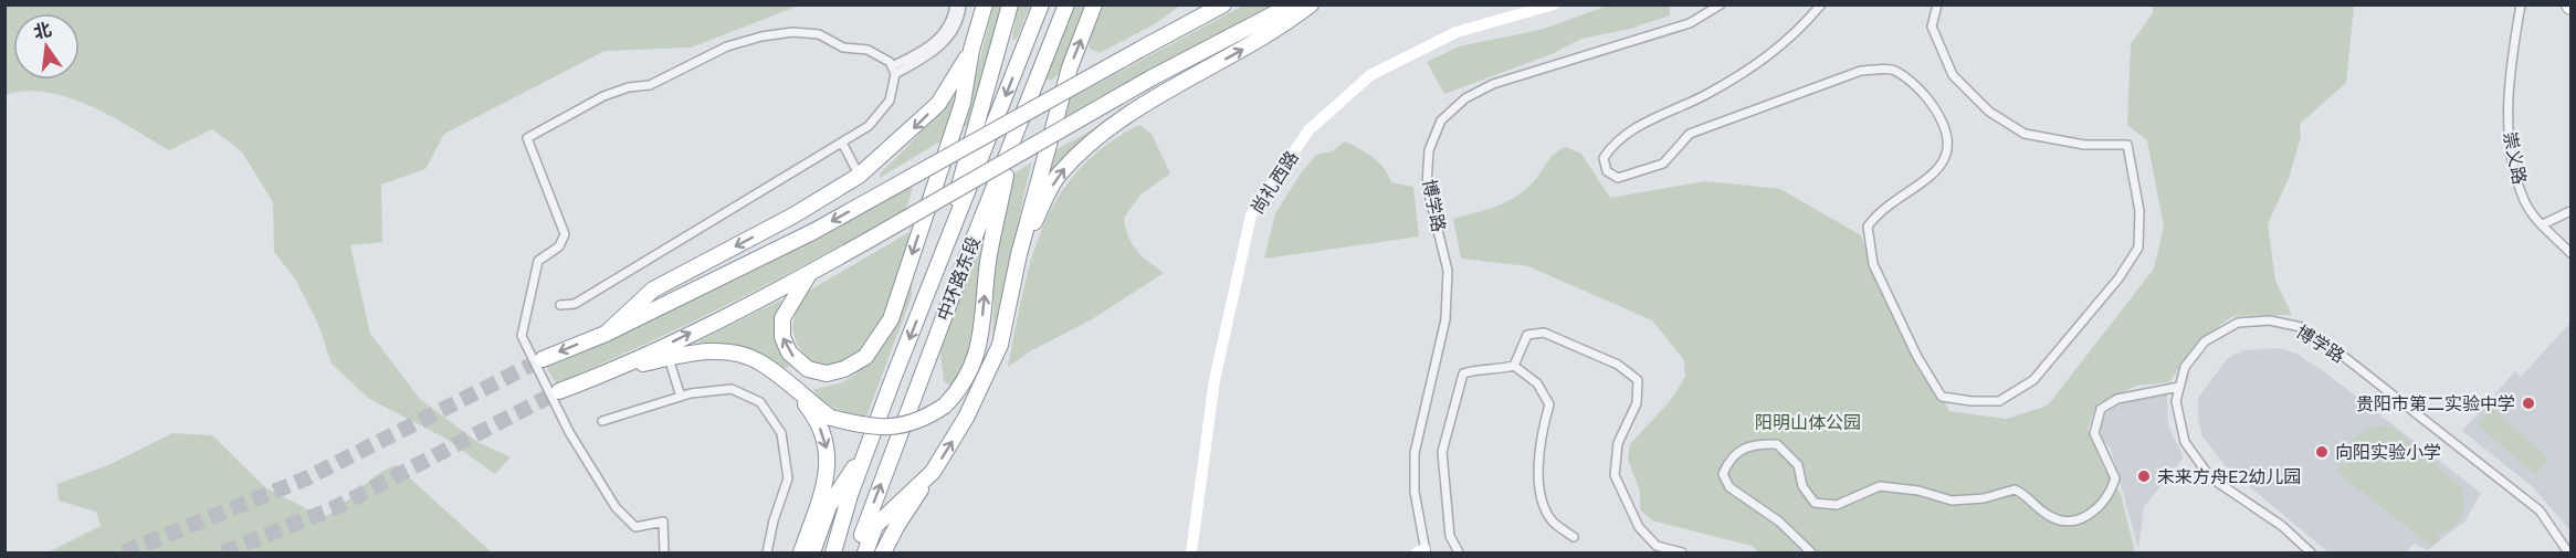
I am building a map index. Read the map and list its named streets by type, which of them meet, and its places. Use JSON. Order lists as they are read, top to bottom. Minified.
{"streets":{"highway":["中环路东段"],"street":["崇义路","尚礼西路","博学路"]},"parks":["阳明山体公园"],"places":["贵阳市第二实验中学","向阳实验小学","未来方舟E2幼儿园"],"north":"top"}
